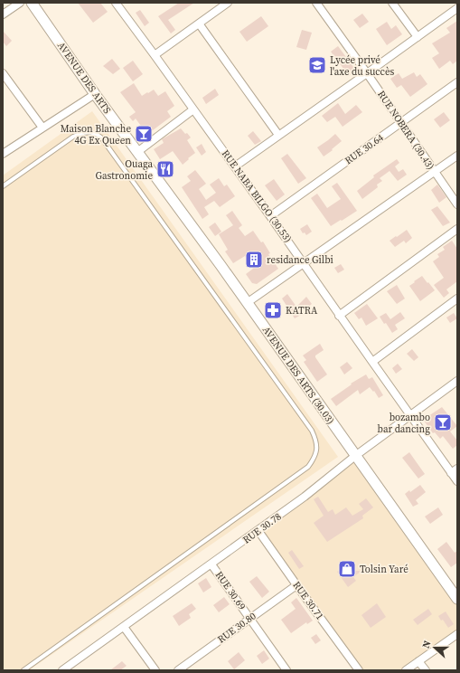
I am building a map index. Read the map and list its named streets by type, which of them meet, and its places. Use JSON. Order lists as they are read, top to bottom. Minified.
{"streets":{"street":["AVENUE DES ARTS","RUE NOBERA (30.43)","RUE 30.64","RUE NABA BILGO (30.53)","AVENUE DES ARTS (30.03)","RUE 30.78","RUE 30.69","RUE 30.71","RUE 30.80"]},"crossings":[["AVENUE DES ARTS","AVENUE DES ARTS (30.03)"],["RUE NOBERA (30.43)","RUE 30.64"],["RUE 30.64","RUE NABA BILGO (30.53)"],["RUE NABA BILGO (30.53)","RUE 30.78"],["AVENUE DES ARTS (30.03)","RUE 30.78"],["RUE 30.78","RUE 30.69"],["RUE 30.78","RUE 30.71"],["RUE 30.69","RUE 30.80"],["RUE 30.71","RUE 30.80"]],"places":{"school or university":["Lycée privé l'axe du succès"],"bar":["Maison Blanche 4G Ex Queen","bozambo bar dancing"],"restaurant":["Ouaga Gastronomie"],"building":["residance Gilbi"],"pharmacy":["KATRA"],"shop":["Tolsin Yaré"]},"north":"left"}
